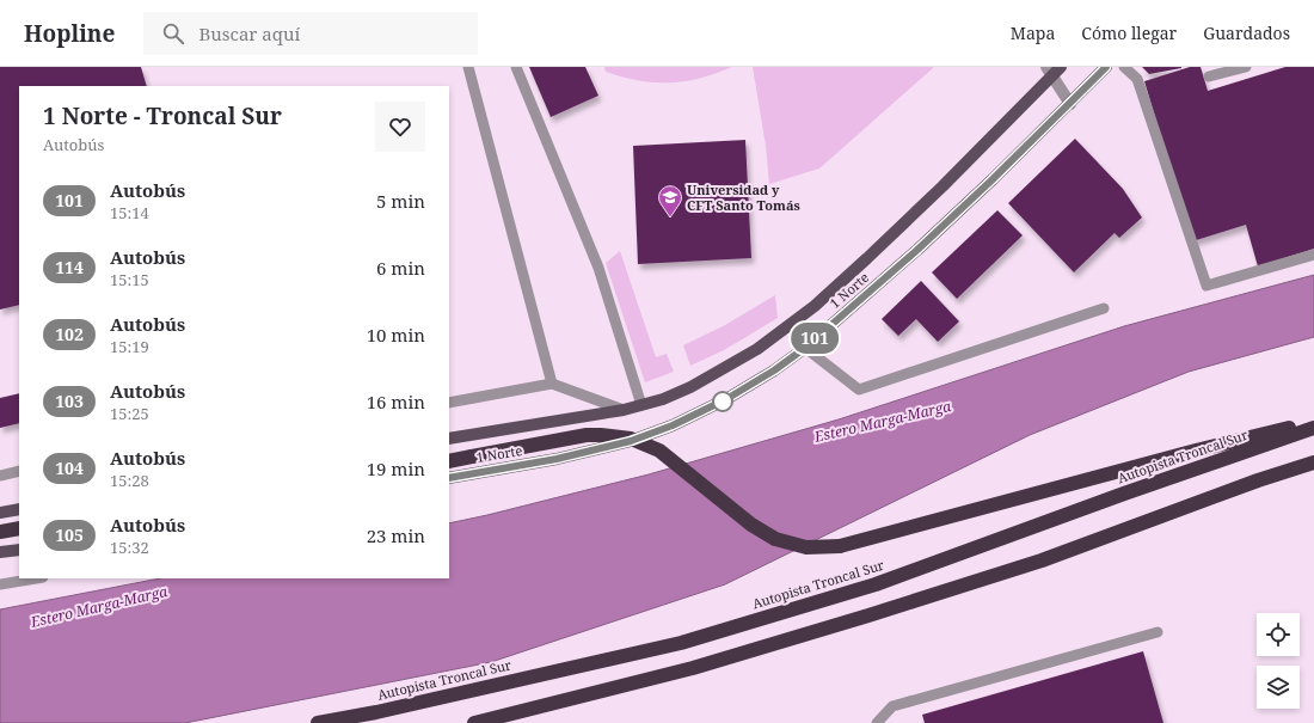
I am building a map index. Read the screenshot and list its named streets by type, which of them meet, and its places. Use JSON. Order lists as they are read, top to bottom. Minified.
{"streets":{"highway":["Autopista Troncal Sur"],"main road":["1 Norte"]},"water":["Estero Marga-Marga"],"places":{"school or university":["Universidad y CFT Santo Tomás"]},"lines":["bus line 101"],"page":{"header":"Hopline","search":"Buscar aquí","nav":["Mapa","Cómo llegar","Guardados"],"on_map":"101","heading":["1 Norte - Troncal Sur","Autobús"],"list":[{"mark":"101","name":"Autobús","note":"15:14","value":"5 min"},{"mark":"114","name":"Autobús","note":"15:15","value":"6 min"},{"mark":"102","name":"Autobús","note":"15:19","value":"10 min"},{"mark":"103","name":"Autobús","note":"15:25","value":"16 min"},{"mark":"104","name":"Autobús","note":"15:28","value":"19 min"},{"mark":"105","name":"Autobús","note":"15:32","value":"23 min"}]}}
